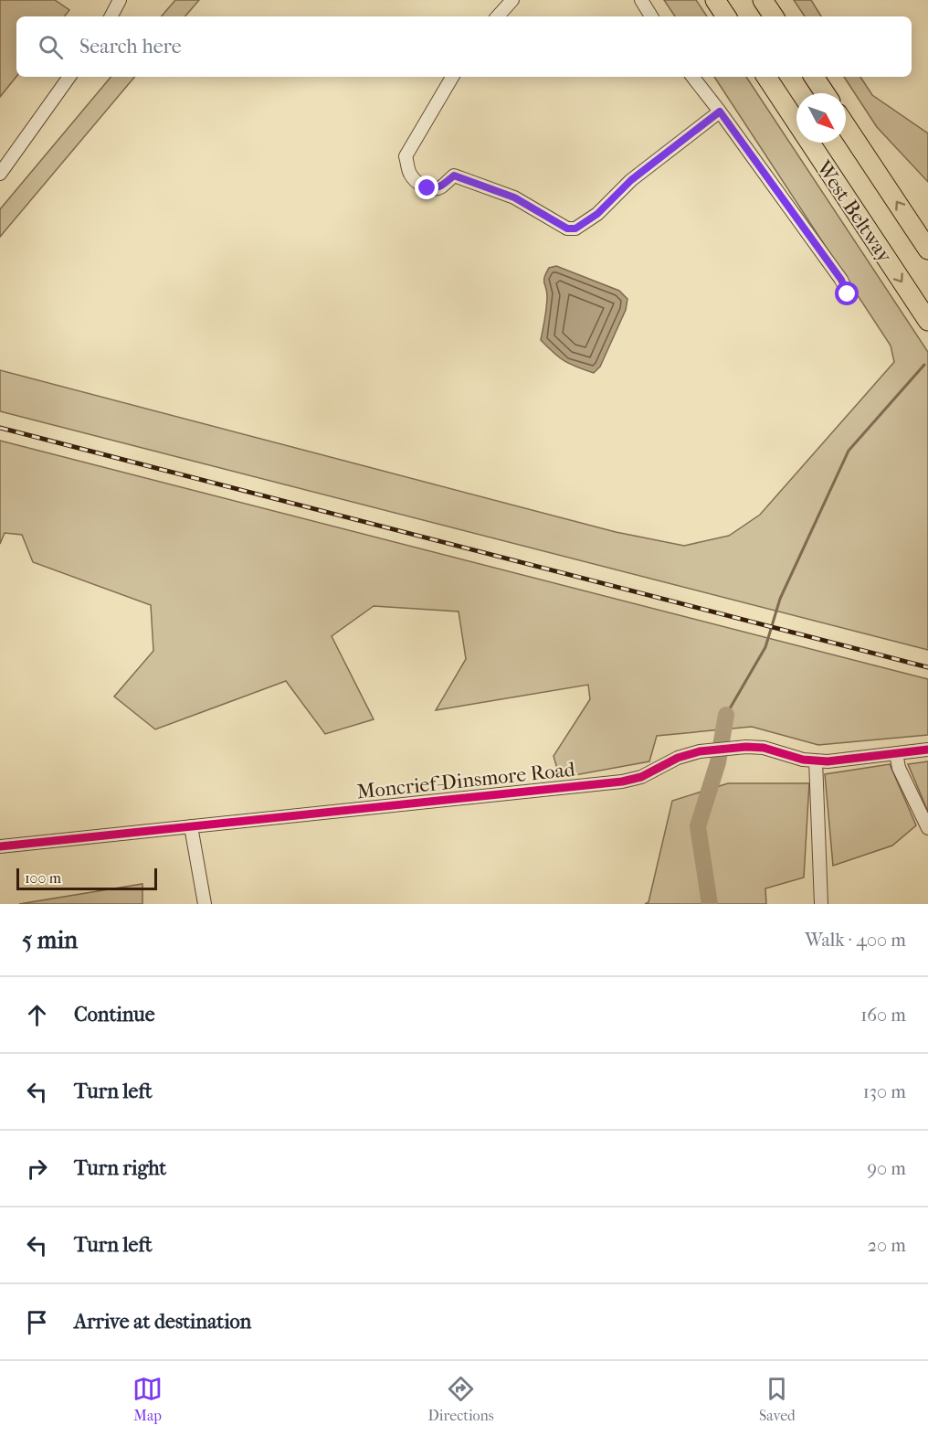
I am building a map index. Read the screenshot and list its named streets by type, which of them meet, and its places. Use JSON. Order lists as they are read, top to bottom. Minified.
{"streets":{"highway":["West Beltway"],"street":["Moncrief-Dinsmore Road"]},"scale_bar":"100 m","north":"bottom right","page":{"search":"Search here","scale":"100 m","heading":["5 min","Walk · 400 m"],"list":[["Continue","160 m"],["Turn left","130 m"],["Turn right","90 m"],["Turn left","20 m"],"Arrive at destination"],"nav":["Map","Directions","Saved"]}}
